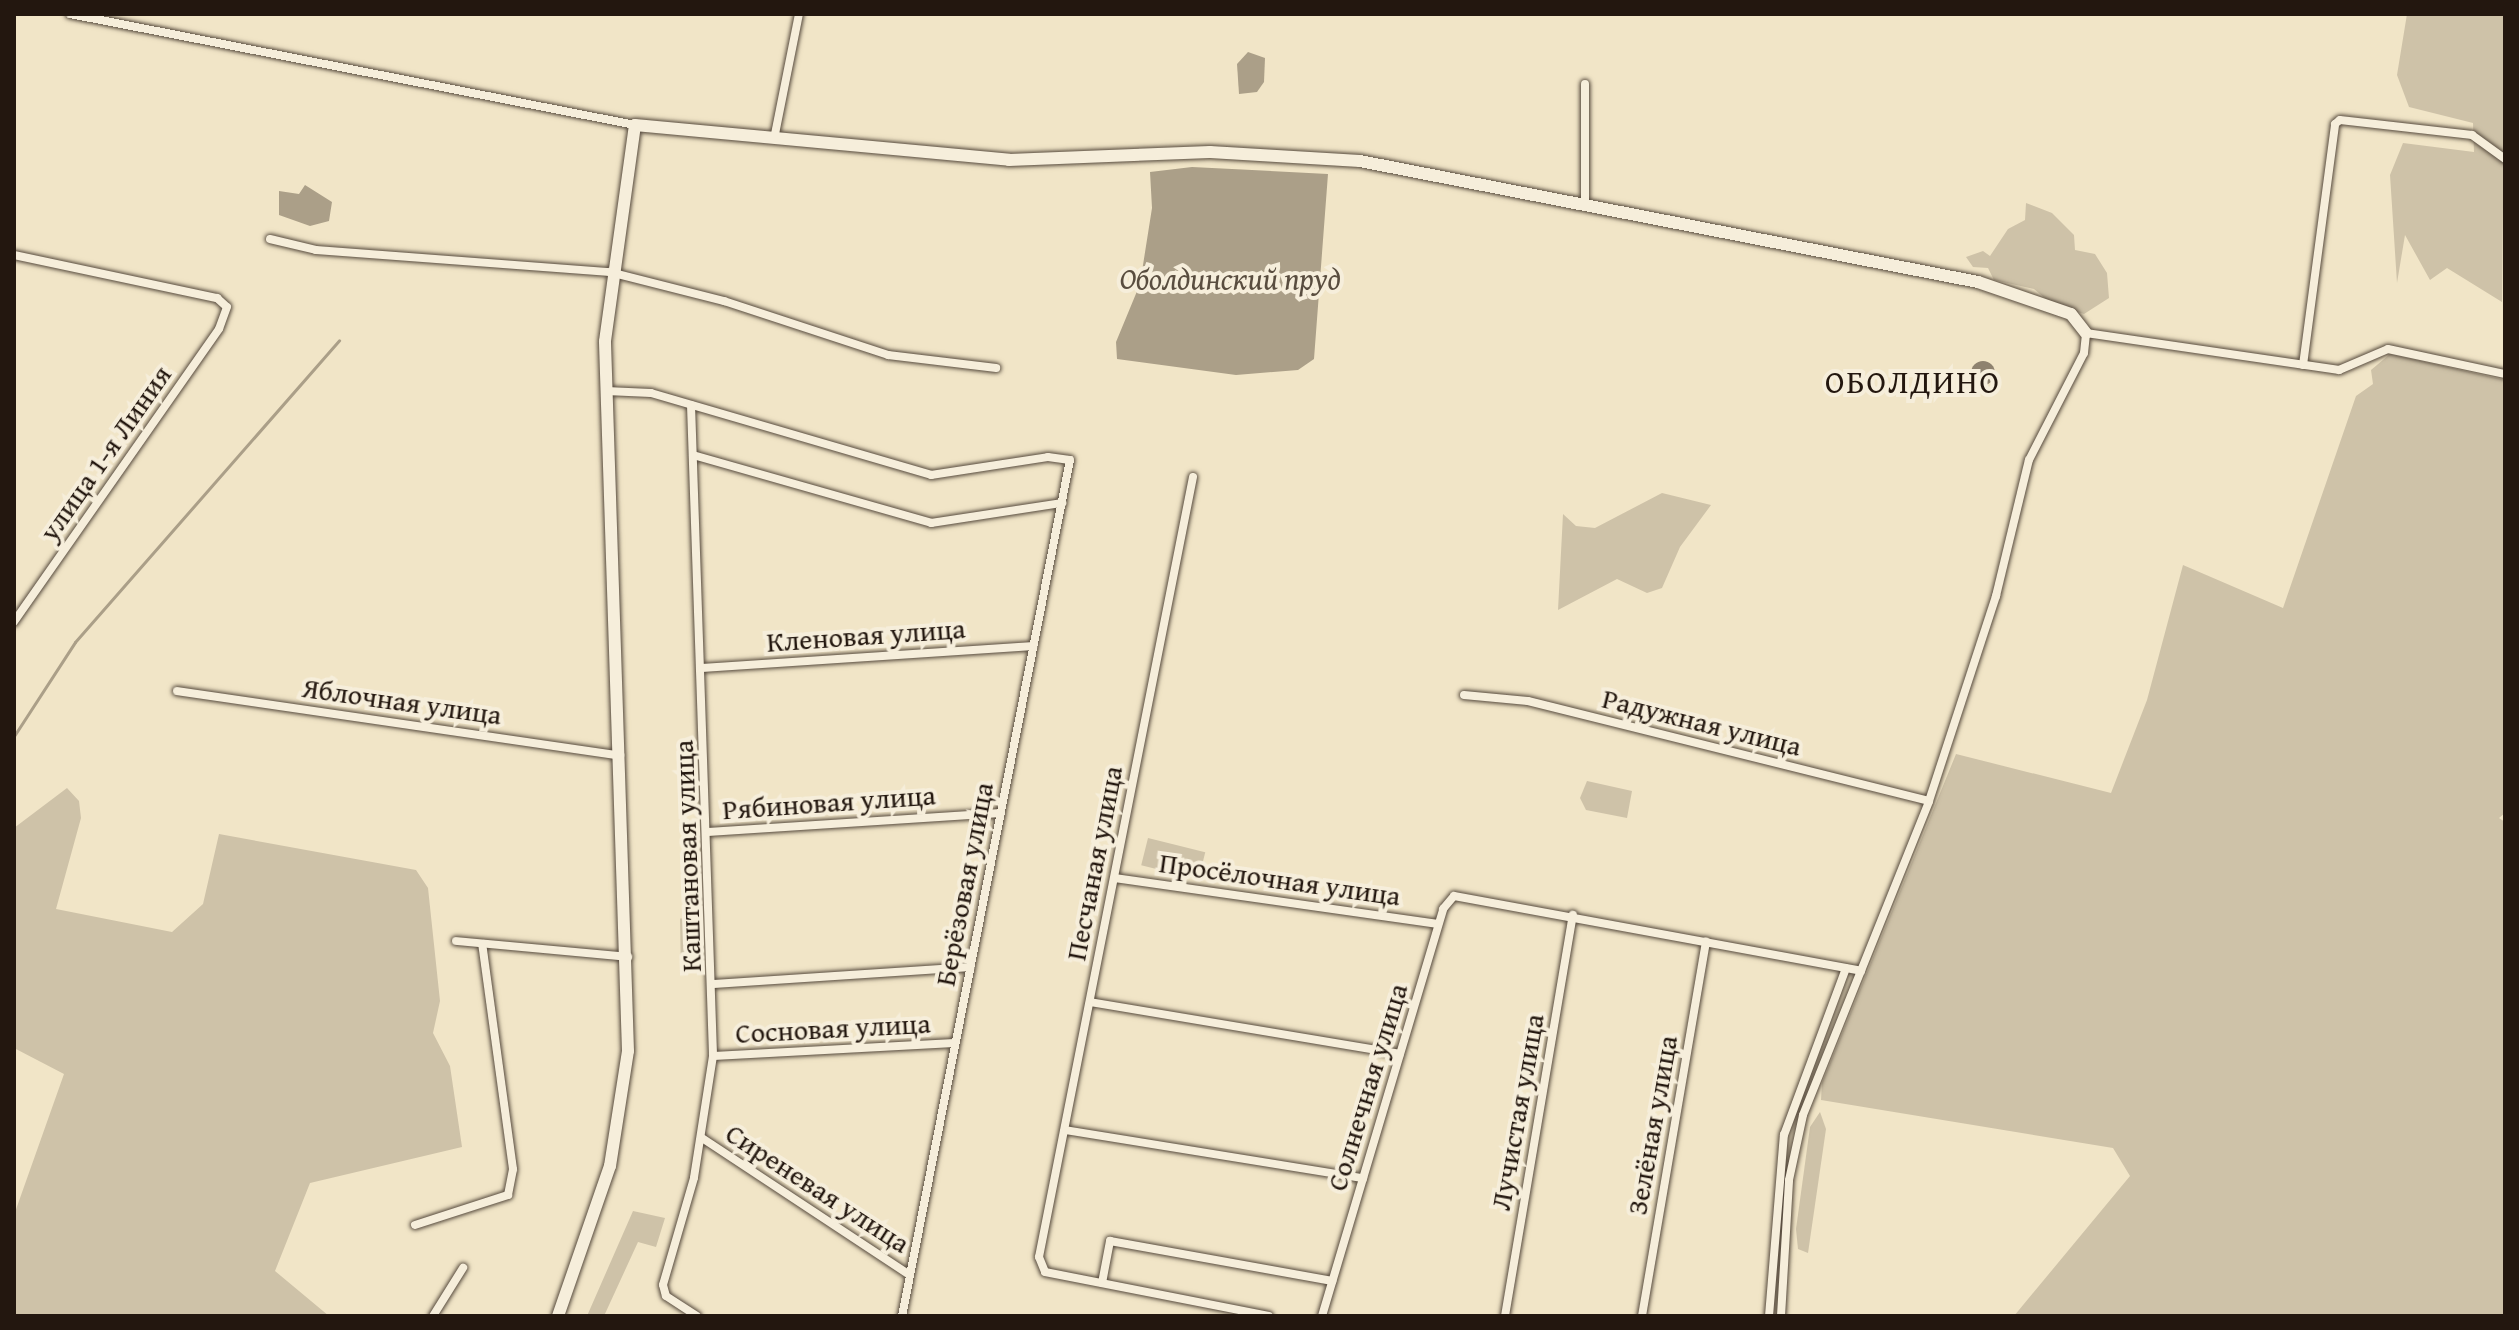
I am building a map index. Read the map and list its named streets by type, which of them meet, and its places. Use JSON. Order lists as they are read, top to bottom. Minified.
{"streets":{"street":["улица 1-я Линия","Кленовая улица","Яблочная улица","Радужная улица","Рябиновая улица","Каштановая улица","Песчаная улица","Просёлочная улица","Берёзовая улица","Сосновая улица","Солнечная улица","Лучистая улица","Зелёная улица","Сиреневая улица"]},"crossings":[["Кленовая улица","Каштановая улица"],["Кленовая улица","Берёзовая улица"],["Рябиновая улица","Каштановая улица"],["Рябиновая улица","Берёзовая улица"],["Каштановая улица","Берёзовая улица"],["Каштановая улица","Сосновая улица"],["Каштановая улица","Сиреневая улица"],["Песчаная улица","Просёлочная улица"],["Просёлочная улица","Солнечная улица"],["Берёзовая улица","Сосновая улица"],["Берёзовая улица","Сиреневая улица"],["Солнечная улица","Лучистая улица"]],"districts":["ОБОЛДИНО"],"water":["Оболдинский пруд"]}
